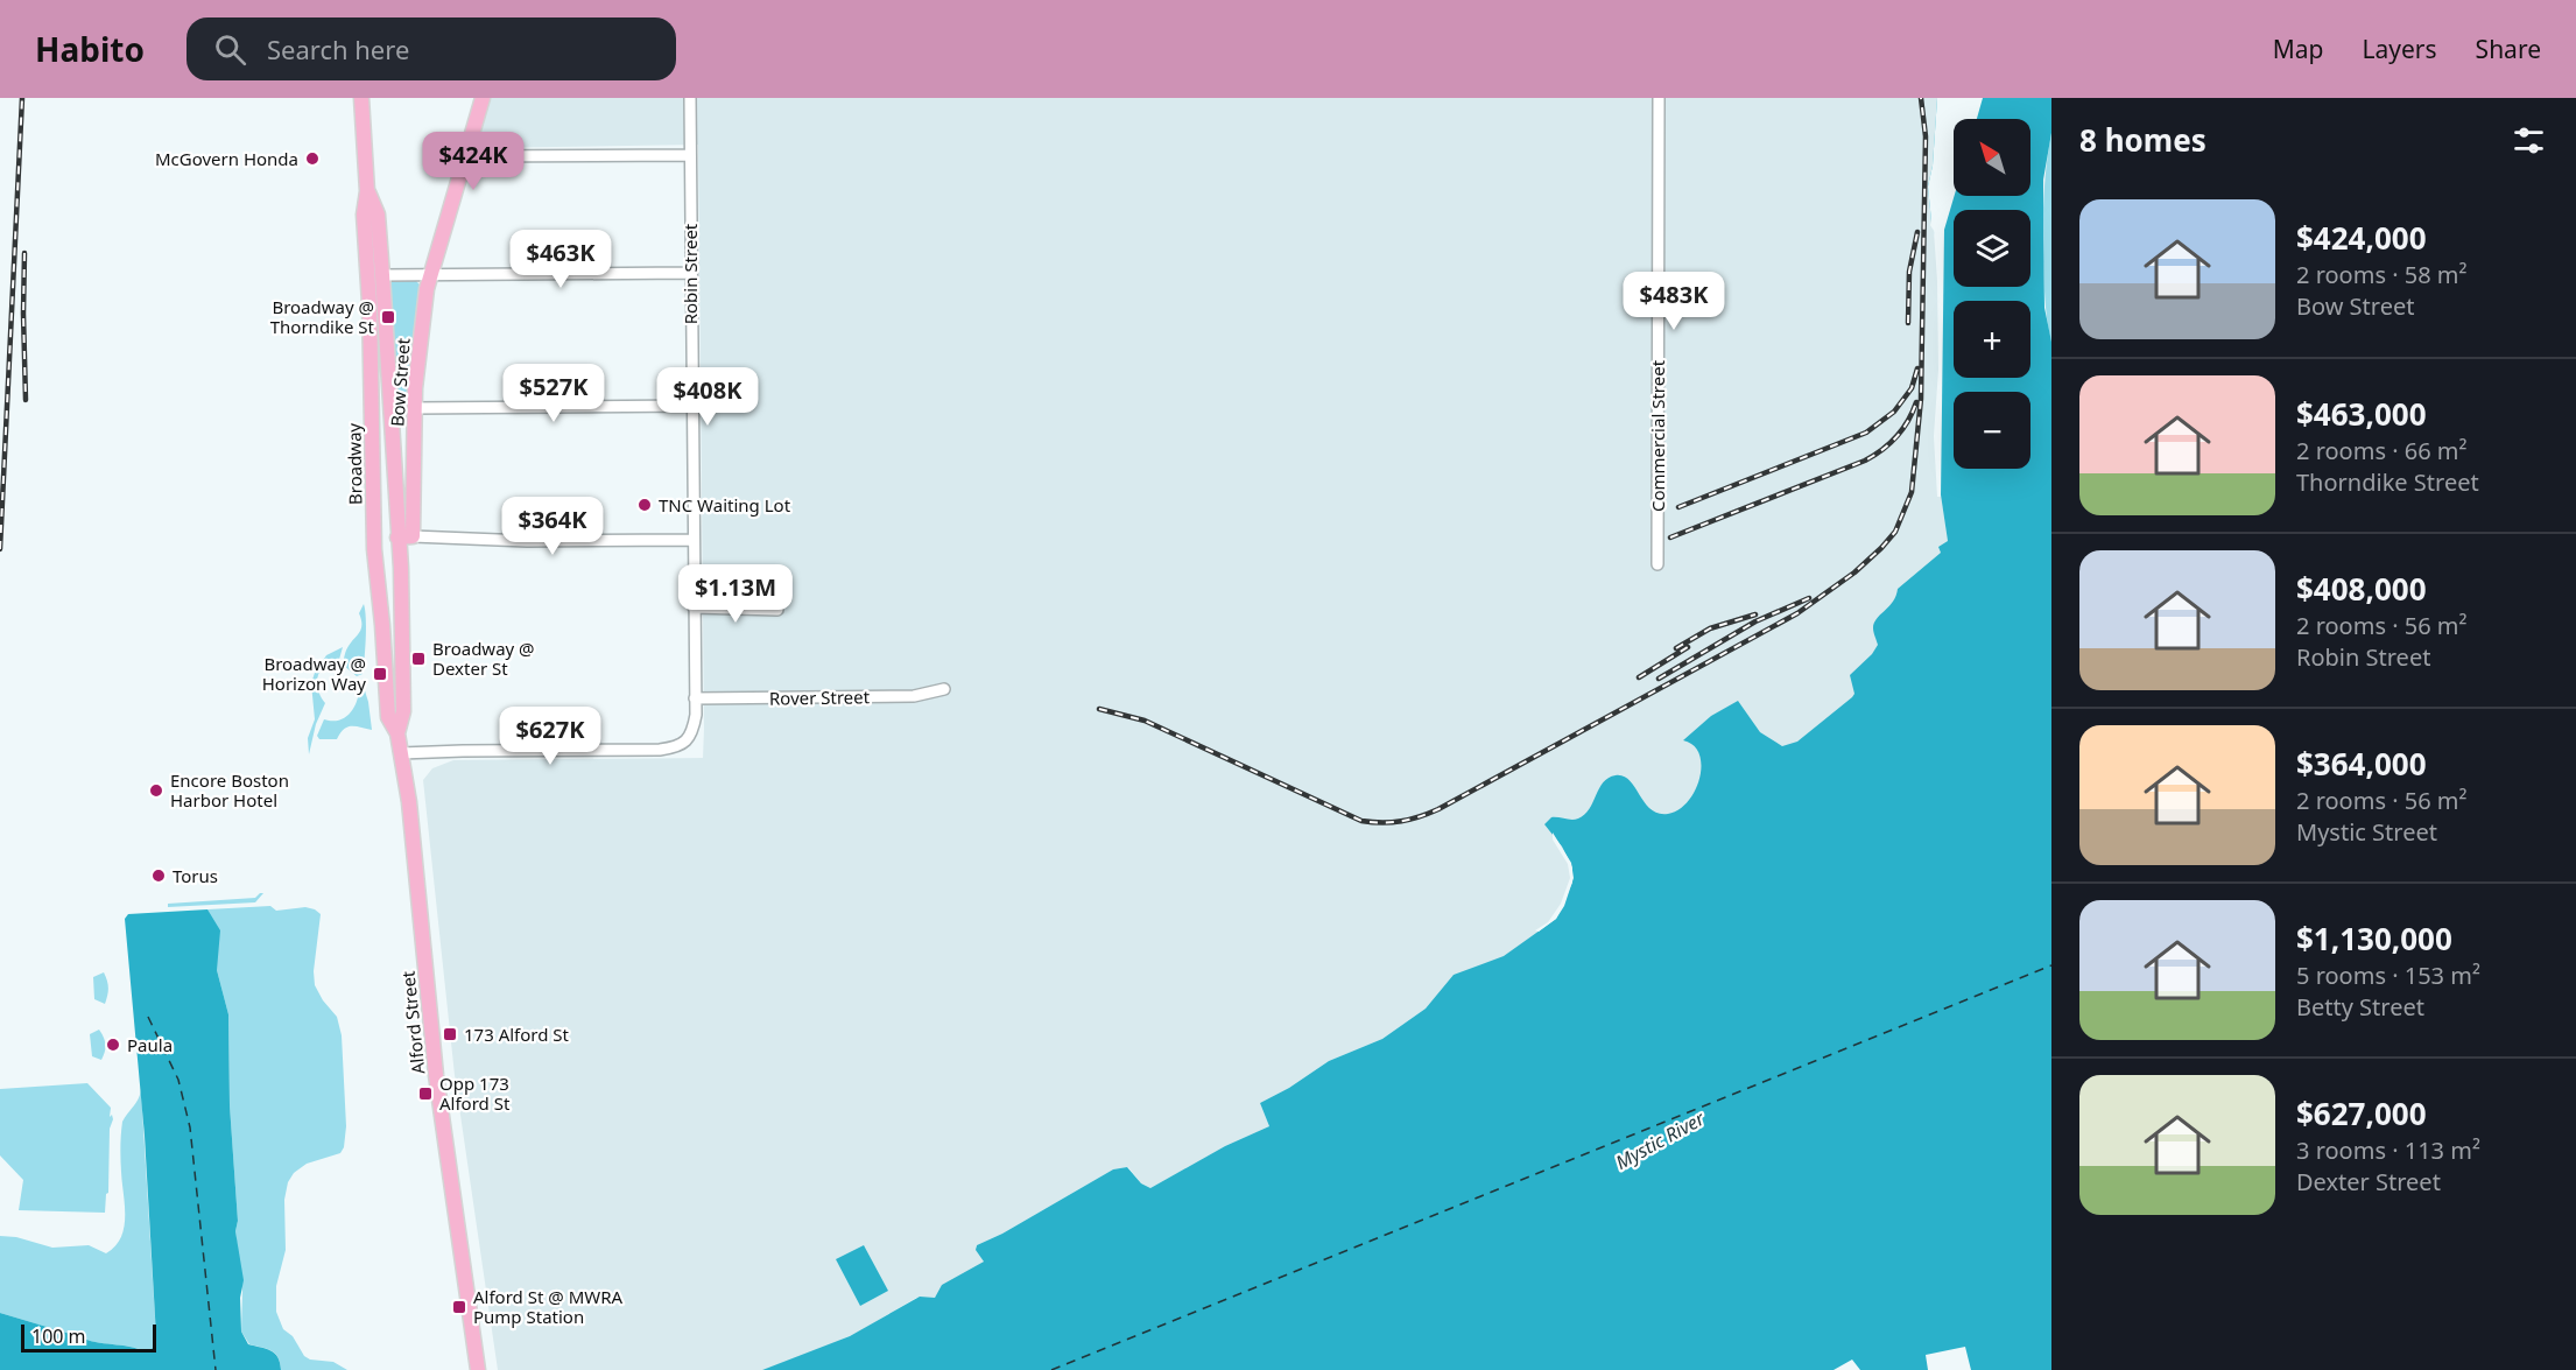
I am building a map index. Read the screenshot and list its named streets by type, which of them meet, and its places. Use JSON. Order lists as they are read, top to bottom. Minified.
{"streets":{"main road":["Bow Street","Broadway","Alford Street"],"street":["Robin Street","Commercial Street","Rover Street"]},"crossings":[["Robin Street","Broadway"],["Robin Street","Rover Street"],["Robin Street","Alford Street"],["Broadway","Alford Street"]],"water":["Mystic River"],"places":{"other":["McGovern Honda","TNC Waiting Lot","Encore Boston Harbor Hotel","Torus","Paula"],"transit":["Broadway @ Thorndike St","Broadway @ Dexter St","Broadway @ Horizon Way","173 Alford St","Opp 173 Alford St","Alford St @ MWRA Pump Station"]},"scale_bar":"100 m","north":"top left","page":{"header":"Habito","search":"Search here","nav":["Map","Layers","Share"],"heading":"8 homes","map_buttons":["+","−"],"price":["$424K","$463K","$483K","$527K","$408K","$364K","$1.13M","$627K"],"list":[{"name":"$424,000","note":"2 rooms · 58 m² · Bow Street"},{"name":"$463,000","note":"2 rooms · 66 m² · Thorndike Street"},{"name":"$408,000","note":"2 rooms · 56 m² · Robin Street"},{"name":"$364,000","note":"2 rooms · 56 m² · Mystic Street"},{"name":"$1,130,000","note":"5 rooms · 153 m² · Betty Street"},{"name":"$627,000","note":"3 rooms · 113 m² · Dexter Street"}],"scale":"100 m"}}
